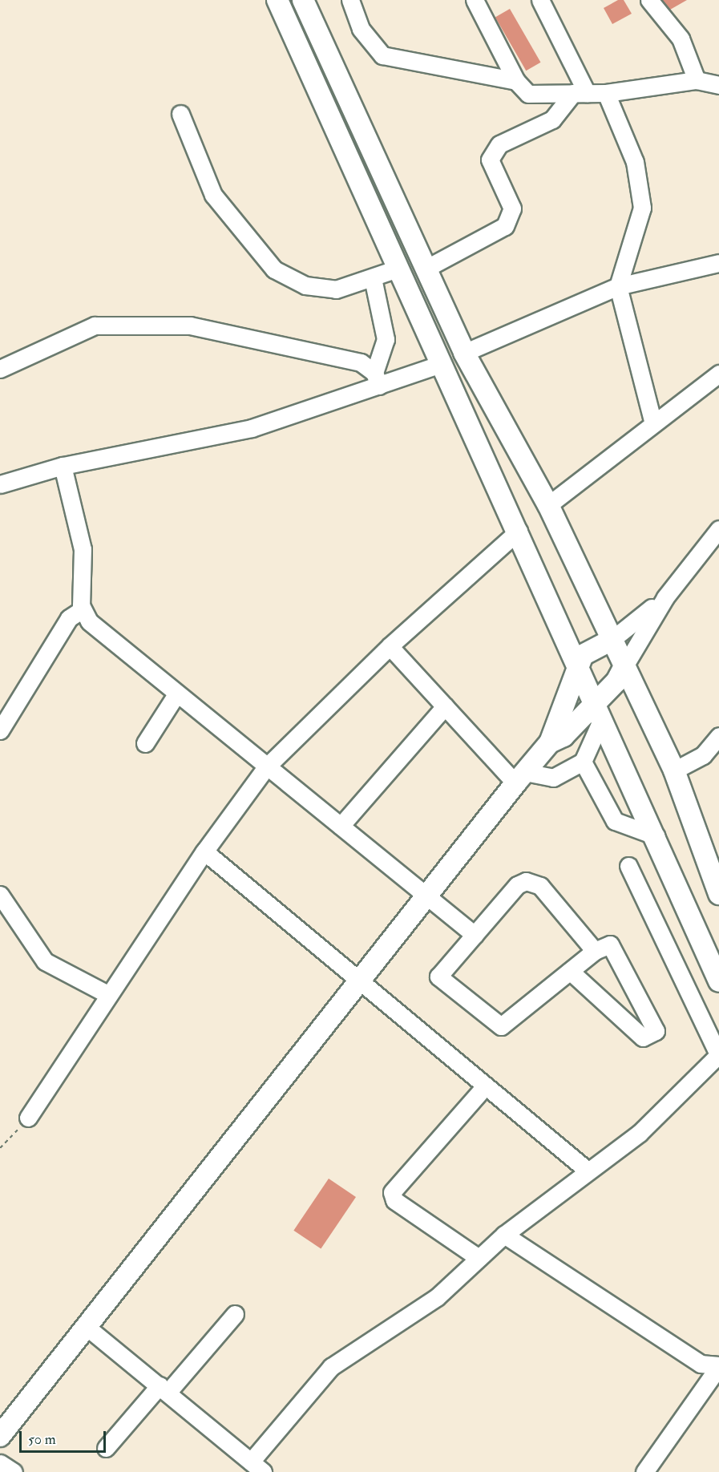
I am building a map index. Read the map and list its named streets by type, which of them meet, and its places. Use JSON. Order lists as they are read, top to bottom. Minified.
{"scale_bar":"50 m"}
